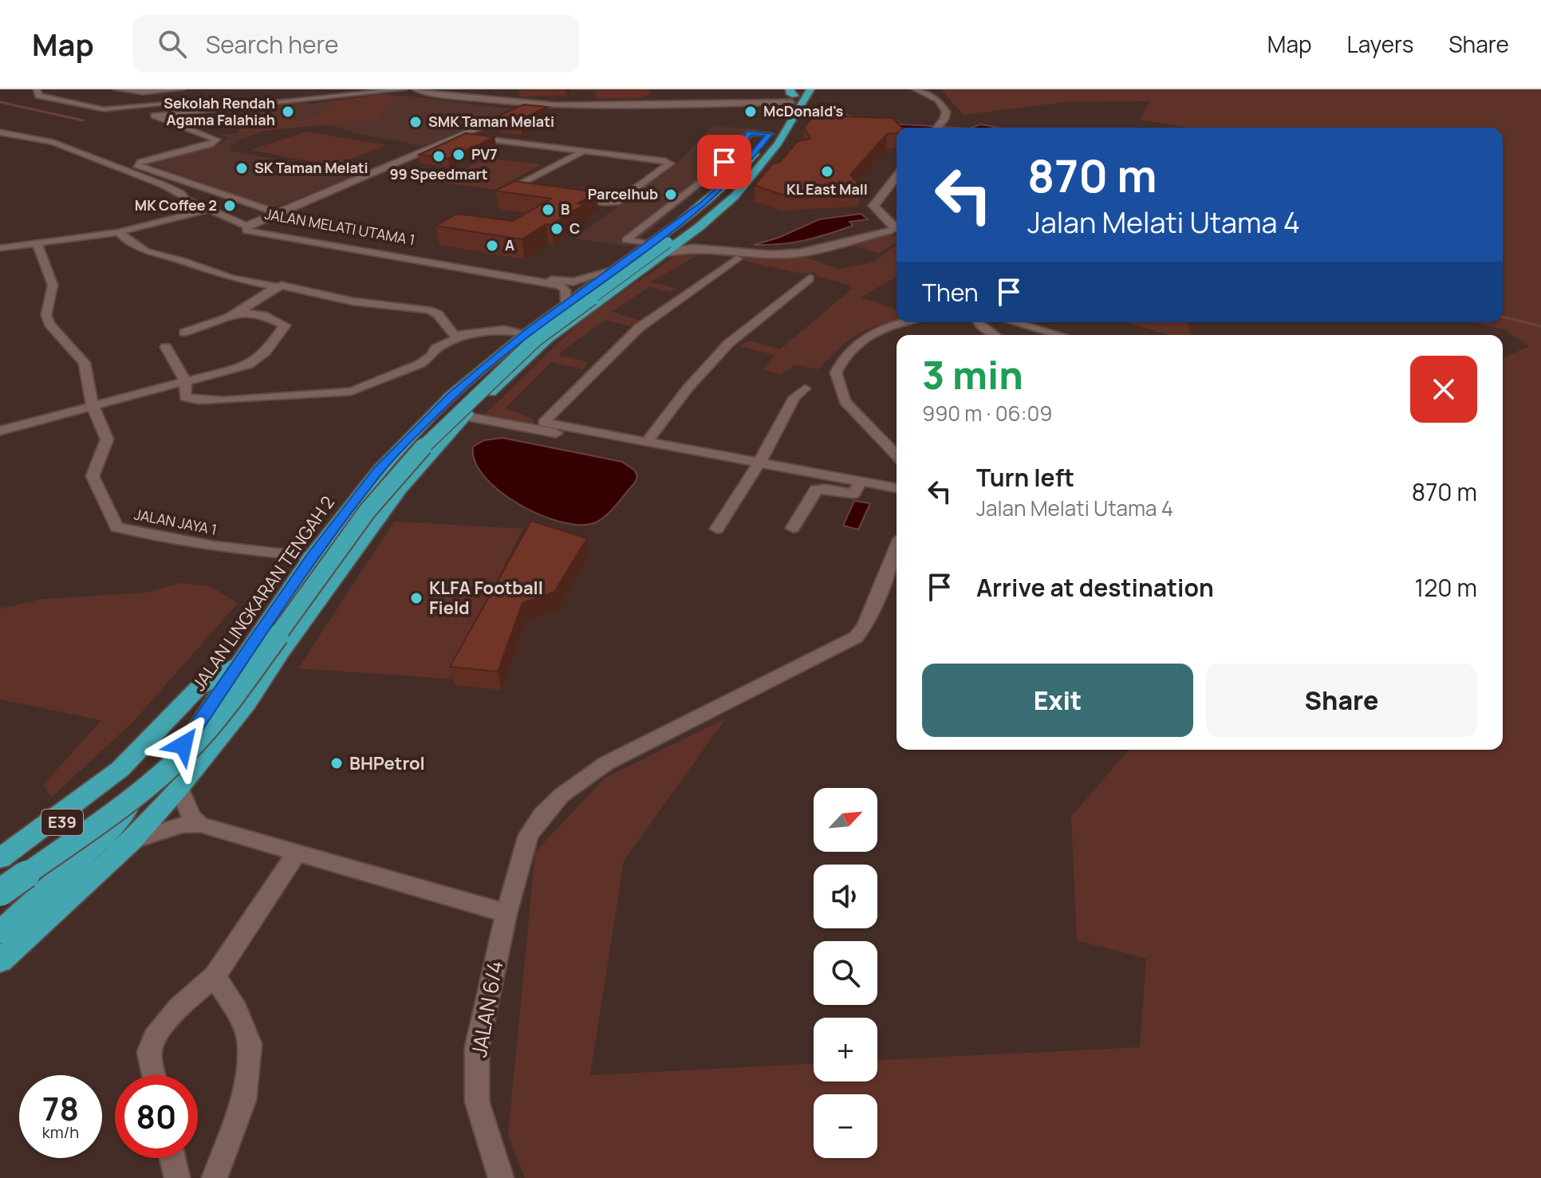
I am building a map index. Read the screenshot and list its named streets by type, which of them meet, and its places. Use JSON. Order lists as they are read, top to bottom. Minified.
{"streets":{"highway":["JALAN LINGKARAN TENGAH 2","E39"],"street":["JALAN MELATI UTAMA 1","JALAN JAYA 1","JALAN 6/4"]},"crossings":[["JALAN MELATI UTAMA 1","JALAN LINGKARAN TENGAH 2"],["JALAN JAYA 1","JALAN LINGKARAN TENGAH 2"],["JALAN LINGKARAN TENGAH 2","E39"]],"places":["Sekolah Rendah Agama Falahiah","McDonald's","SMK Taman Melati","PV7","99 Speedmart","SK Taman Melati","KL East Mall","Parcelhub","MK Coffee 2","B","C","A","KLFA Football Field","BHPetrol"],"north":"top right","page":{"header":"Map","search":"Search here","nav":["Map","Layers","Share"],"turn":["870 m","Jalan Melati Utama 4"],"then":"Then","heading":["3 min","990 m · 06:09"],"list":[{"name":"Turn left","note":"Jalan Melati Utama 4","value":"870 m"},{"name":"Arrive at destination","value":"120 m"}],"buttons":["Exit","Share"],"map_buttons":["+","−"],"speed":"78 km/h","limit":"80"}}
